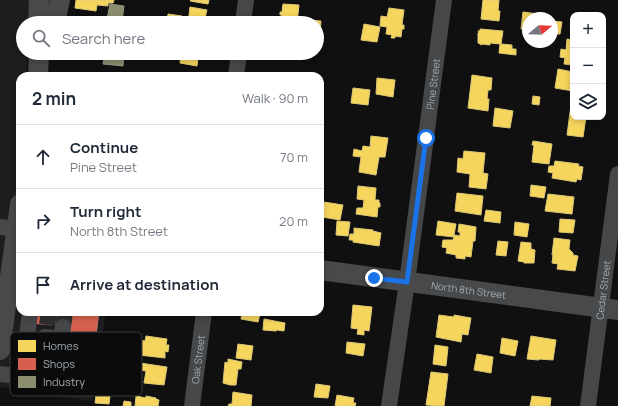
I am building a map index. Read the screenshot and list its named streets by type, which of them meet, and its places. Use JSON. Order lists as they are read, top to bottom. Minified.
{"streets":{"main road":["North 8th Street"],"street":["Pine Street","Cedar Street","Oak Street"]},"crossings":[["Pine Street","North 8th Street"],["North 8th Street","Cedar Street"]],"legend":["Homes","Shops","Industry"],"north":"right","page":{"map_buttons":["+","−"],"search":"Search here","heading":["2 min","Walk · 90 m"],"list":[["Continue","Pine Street","70 m"],["Turn right","North 8th Street","20 m"],"Arrive at destination"]}}
